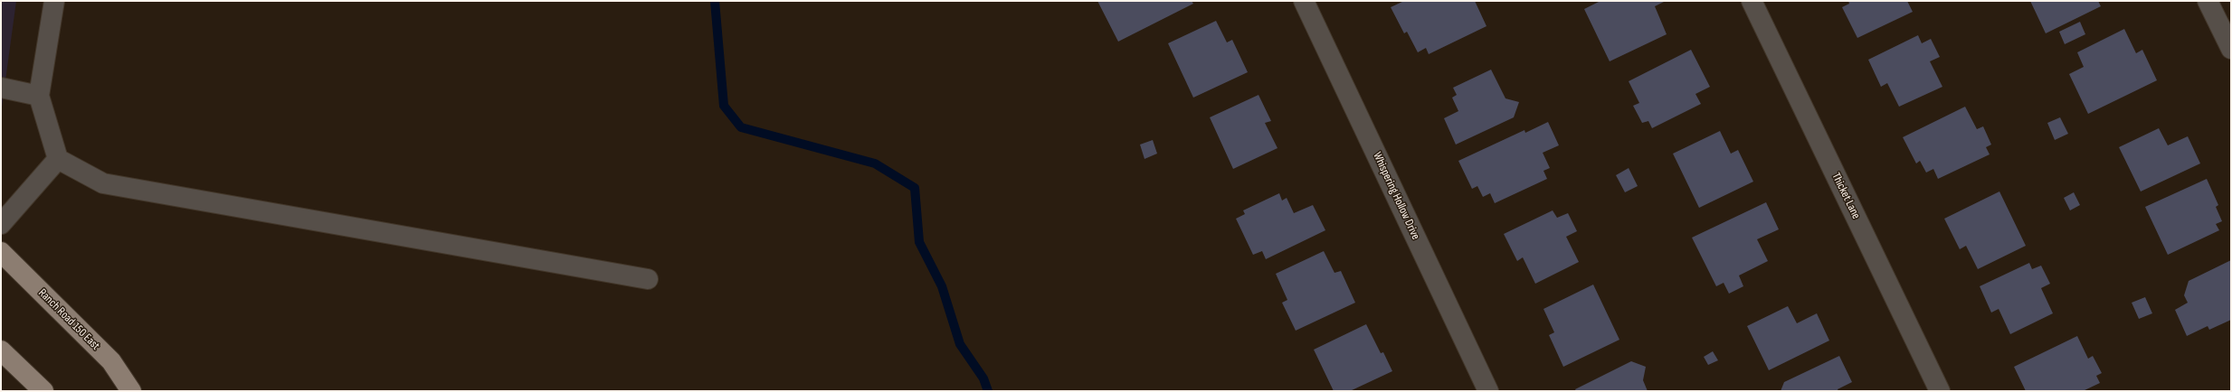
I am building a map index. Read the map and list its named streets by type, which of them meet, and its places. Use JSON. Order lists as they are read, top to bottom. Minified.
{"streets":{"main road":["Ranch Road 150 East"],"street":["Whispering Hollow Drive","Thicket Lane"]}}
